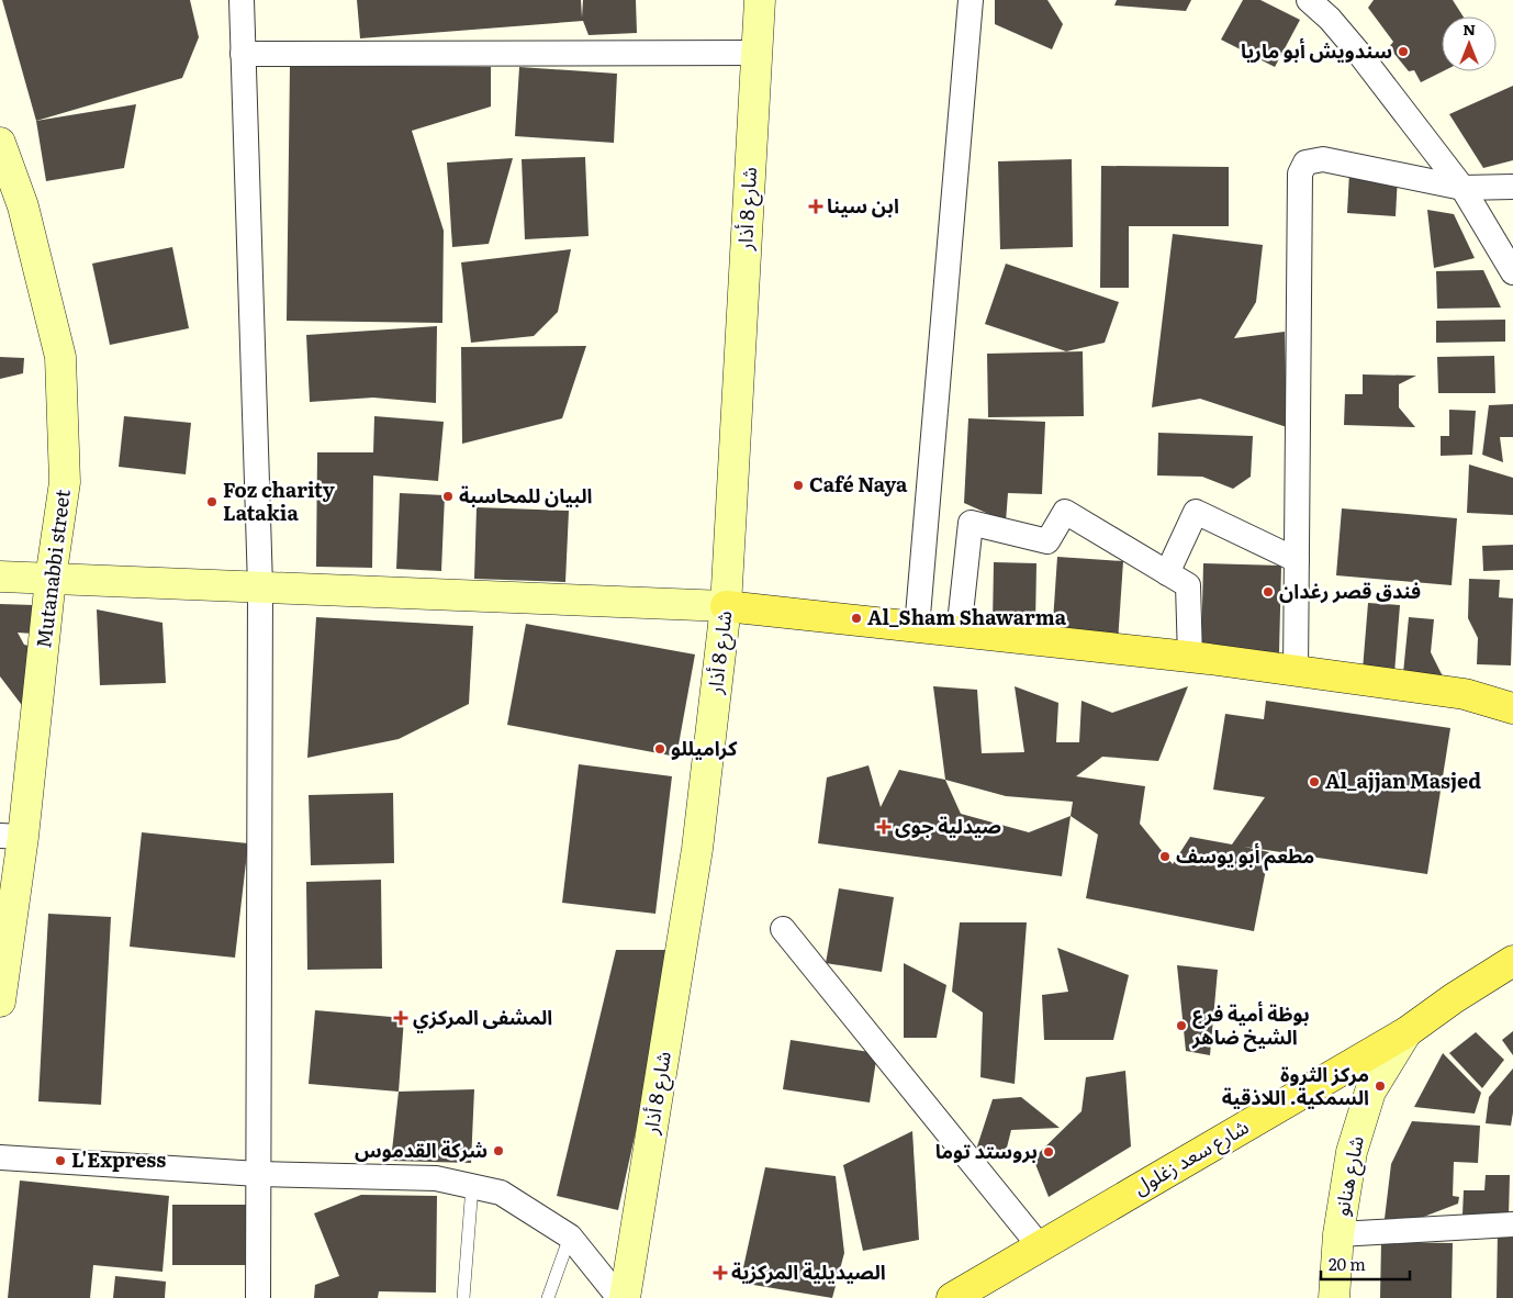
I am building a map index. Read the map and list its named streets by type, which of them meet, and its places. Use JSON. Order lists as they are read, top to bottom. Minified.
{"streets":{"main road":["شارع سعد زغلول"],"street":["شارع 8 أذار","Mutanabbi street","شارع هنانو"]},"crossings":[["شارع سعد زغلول","شارع هنانو"]],"places":{"other":["سندويش أبو ماريا","Café Naya","البيان للمحاسبة","Foz charity Latakia","فندق قصر رغدان","Al_Sham Shawarma","كراميللو","Al_ajjan Masjed","مطعم أبو يوسف","بوظة أمية فرع الشيخ ضاهر","مركز الثروة السمكية. اللاذقية","شركة القدموس","بروستد توما","L'Express"],"health":["ابن سينا","صيدلية جوى","المشفى المركزي","الصيديلية المركزية"]},"scale_bar":"20 m","north":"top"}
